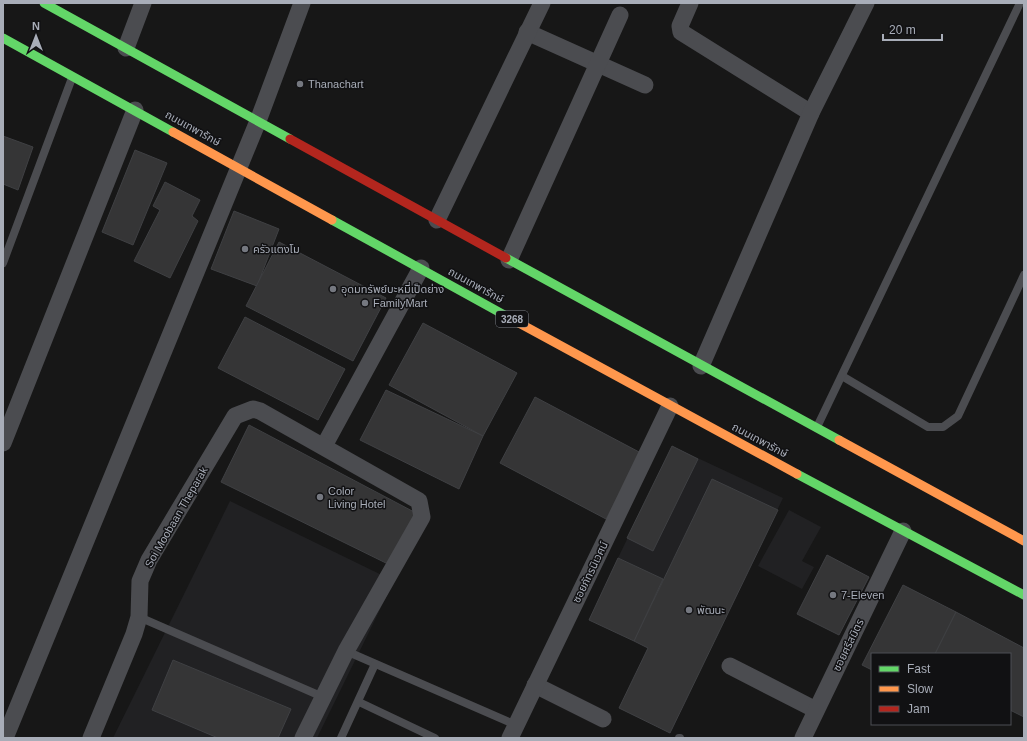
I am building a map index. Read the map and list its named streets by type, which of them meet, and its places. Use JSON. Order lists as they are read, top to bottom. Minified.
{"streets":{"main road":["ถนนเทพารักษ์","3268"],"street":["Soi Moobaan Theparak","ซอยภัทรนิเวศน์","ซอยศรีสมิตร"]},"crossings":[["ถนนเทพารักษ์","ซอยภัทรนิเวศน์"],["ถนนเทพารักษ์","ซอยศรีสมิตร"]],"places":["Thanachart","ครัวแตงโม","อุดมทรัพย์บะหมี่เป็ดย่าง","FamilyMart","Color Living Hotel","7-Eleven","พัฒนะ"],"legend":["Fast","Slow","Jam"],"scale_bar":"20 m","north":"top"}
